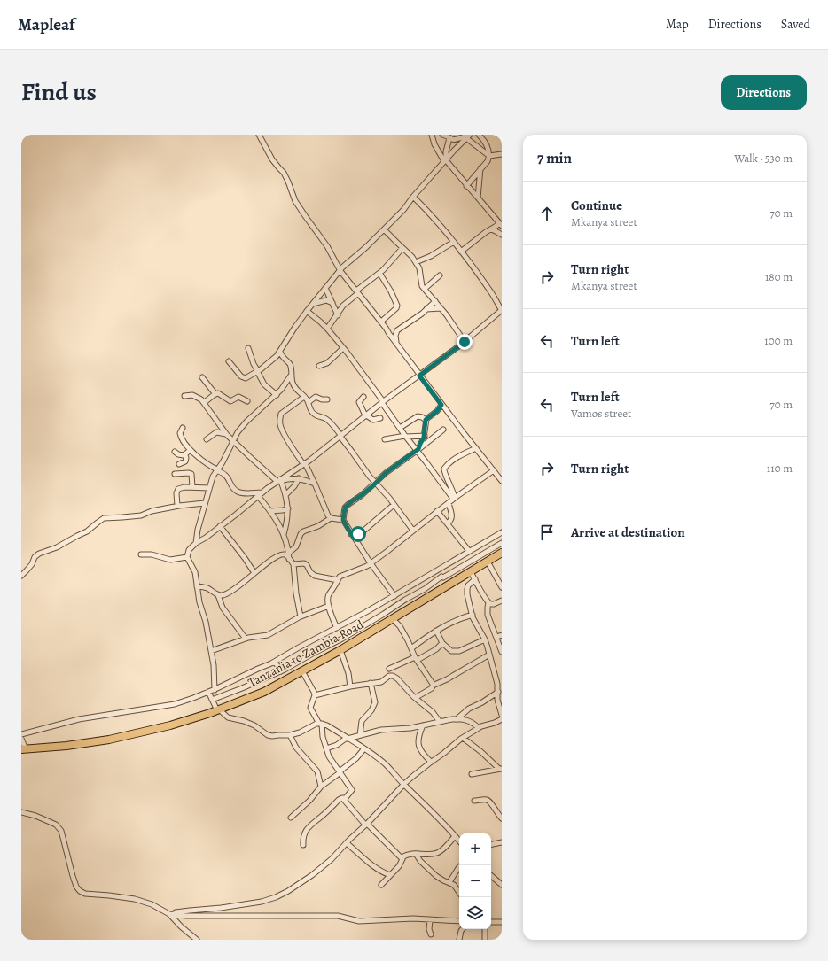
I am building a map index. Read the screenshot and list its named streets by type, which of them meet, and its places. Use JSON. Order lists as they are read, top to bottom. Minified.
{"streets":{"highway":["Tanzania to Zambia Road"]},"page":{"header":"Mapleaf","nav":["Map","Directions","Saved"],"title":"Find us","buttons":"Directions","heading":["7 min","Walk · 530 m"],"list":[["Continue","Mkanya street","70 m"],["Turn right","Mkanya street","180 m"],["Turn left","100 m"],["Turn left","Vamos street","70 m"],["Turn right","110 m"],"Arrive at destination"],"map_buttons":["+","−"]}}
